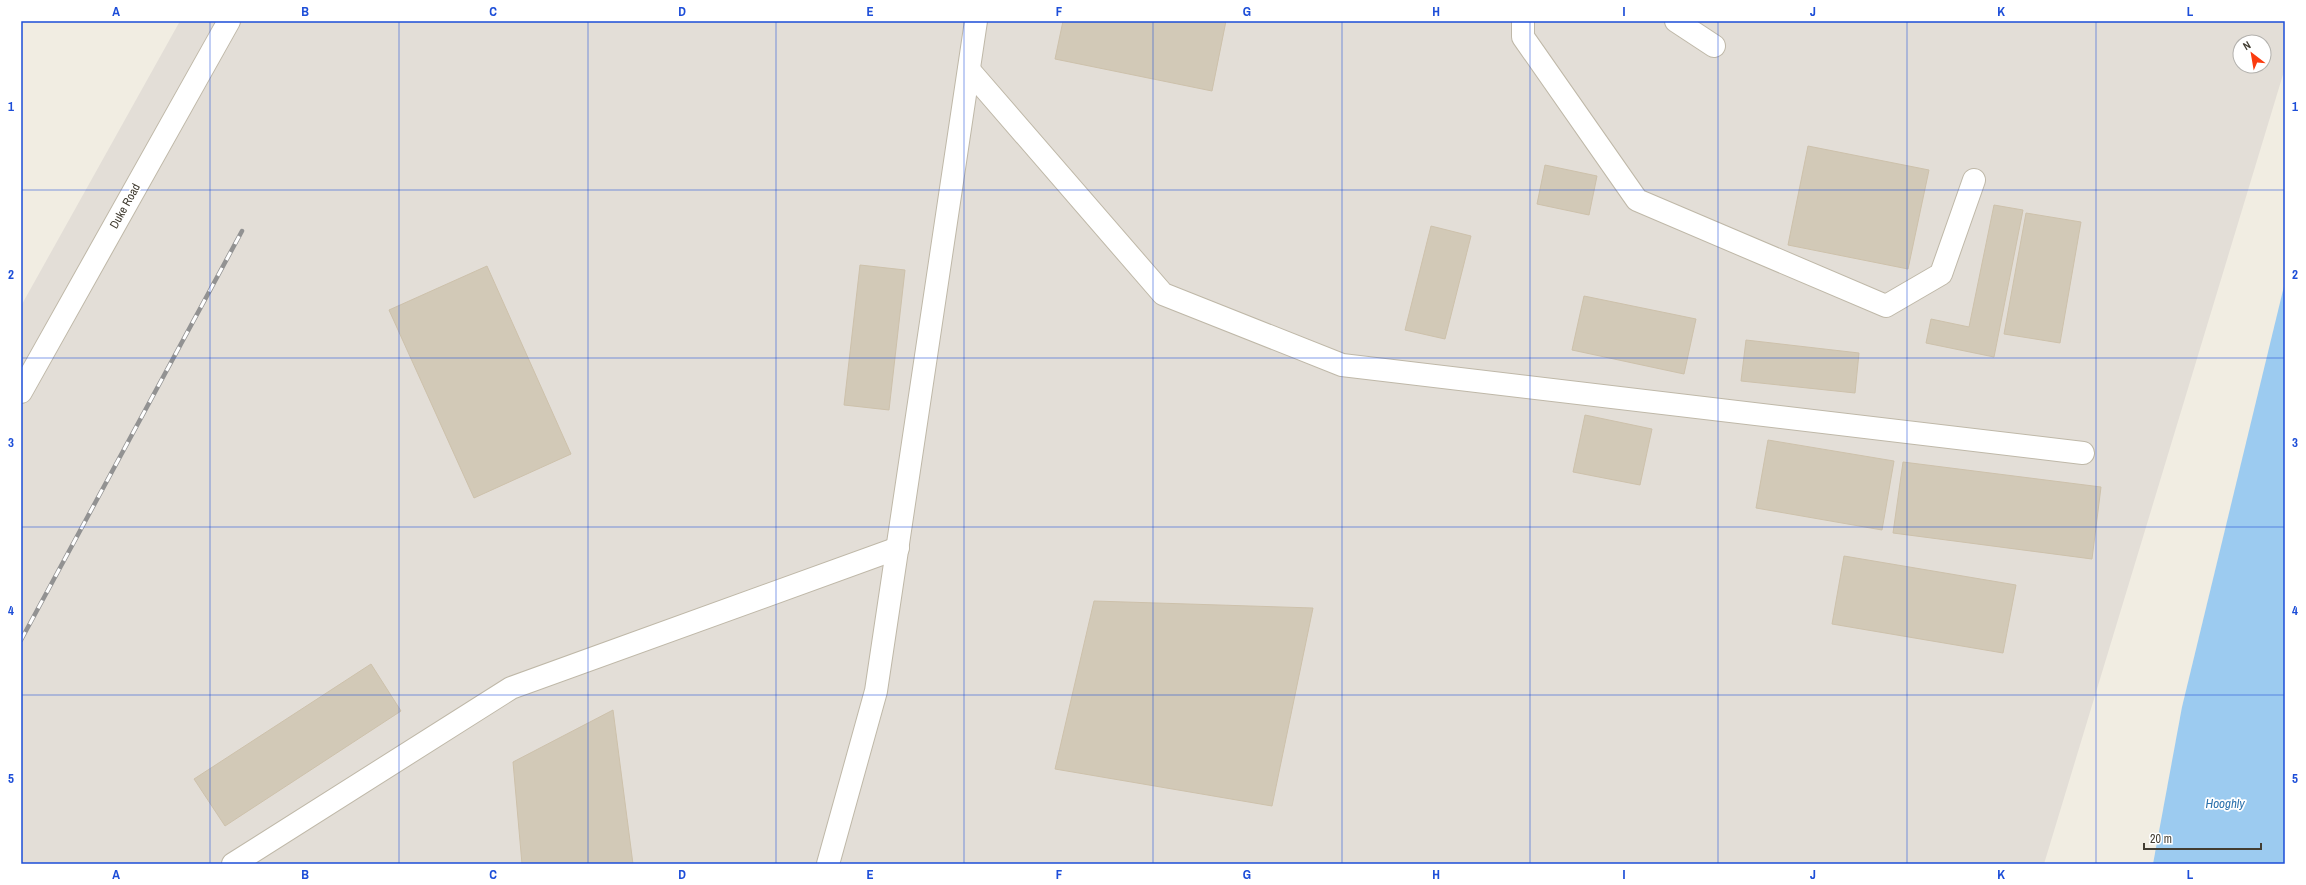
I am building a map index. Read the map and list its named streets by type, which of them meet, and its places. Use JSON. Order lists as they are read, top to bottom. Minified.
{"streets":{"street":["Duke Road"]},"water":["Hooghly"],"scale_bar":"20 m","north":"top left","grid":{"columns":["A","B","C","D","E","F","G","H","I","J","K","L"],"rows":["1","2","3","4","5"]}}
